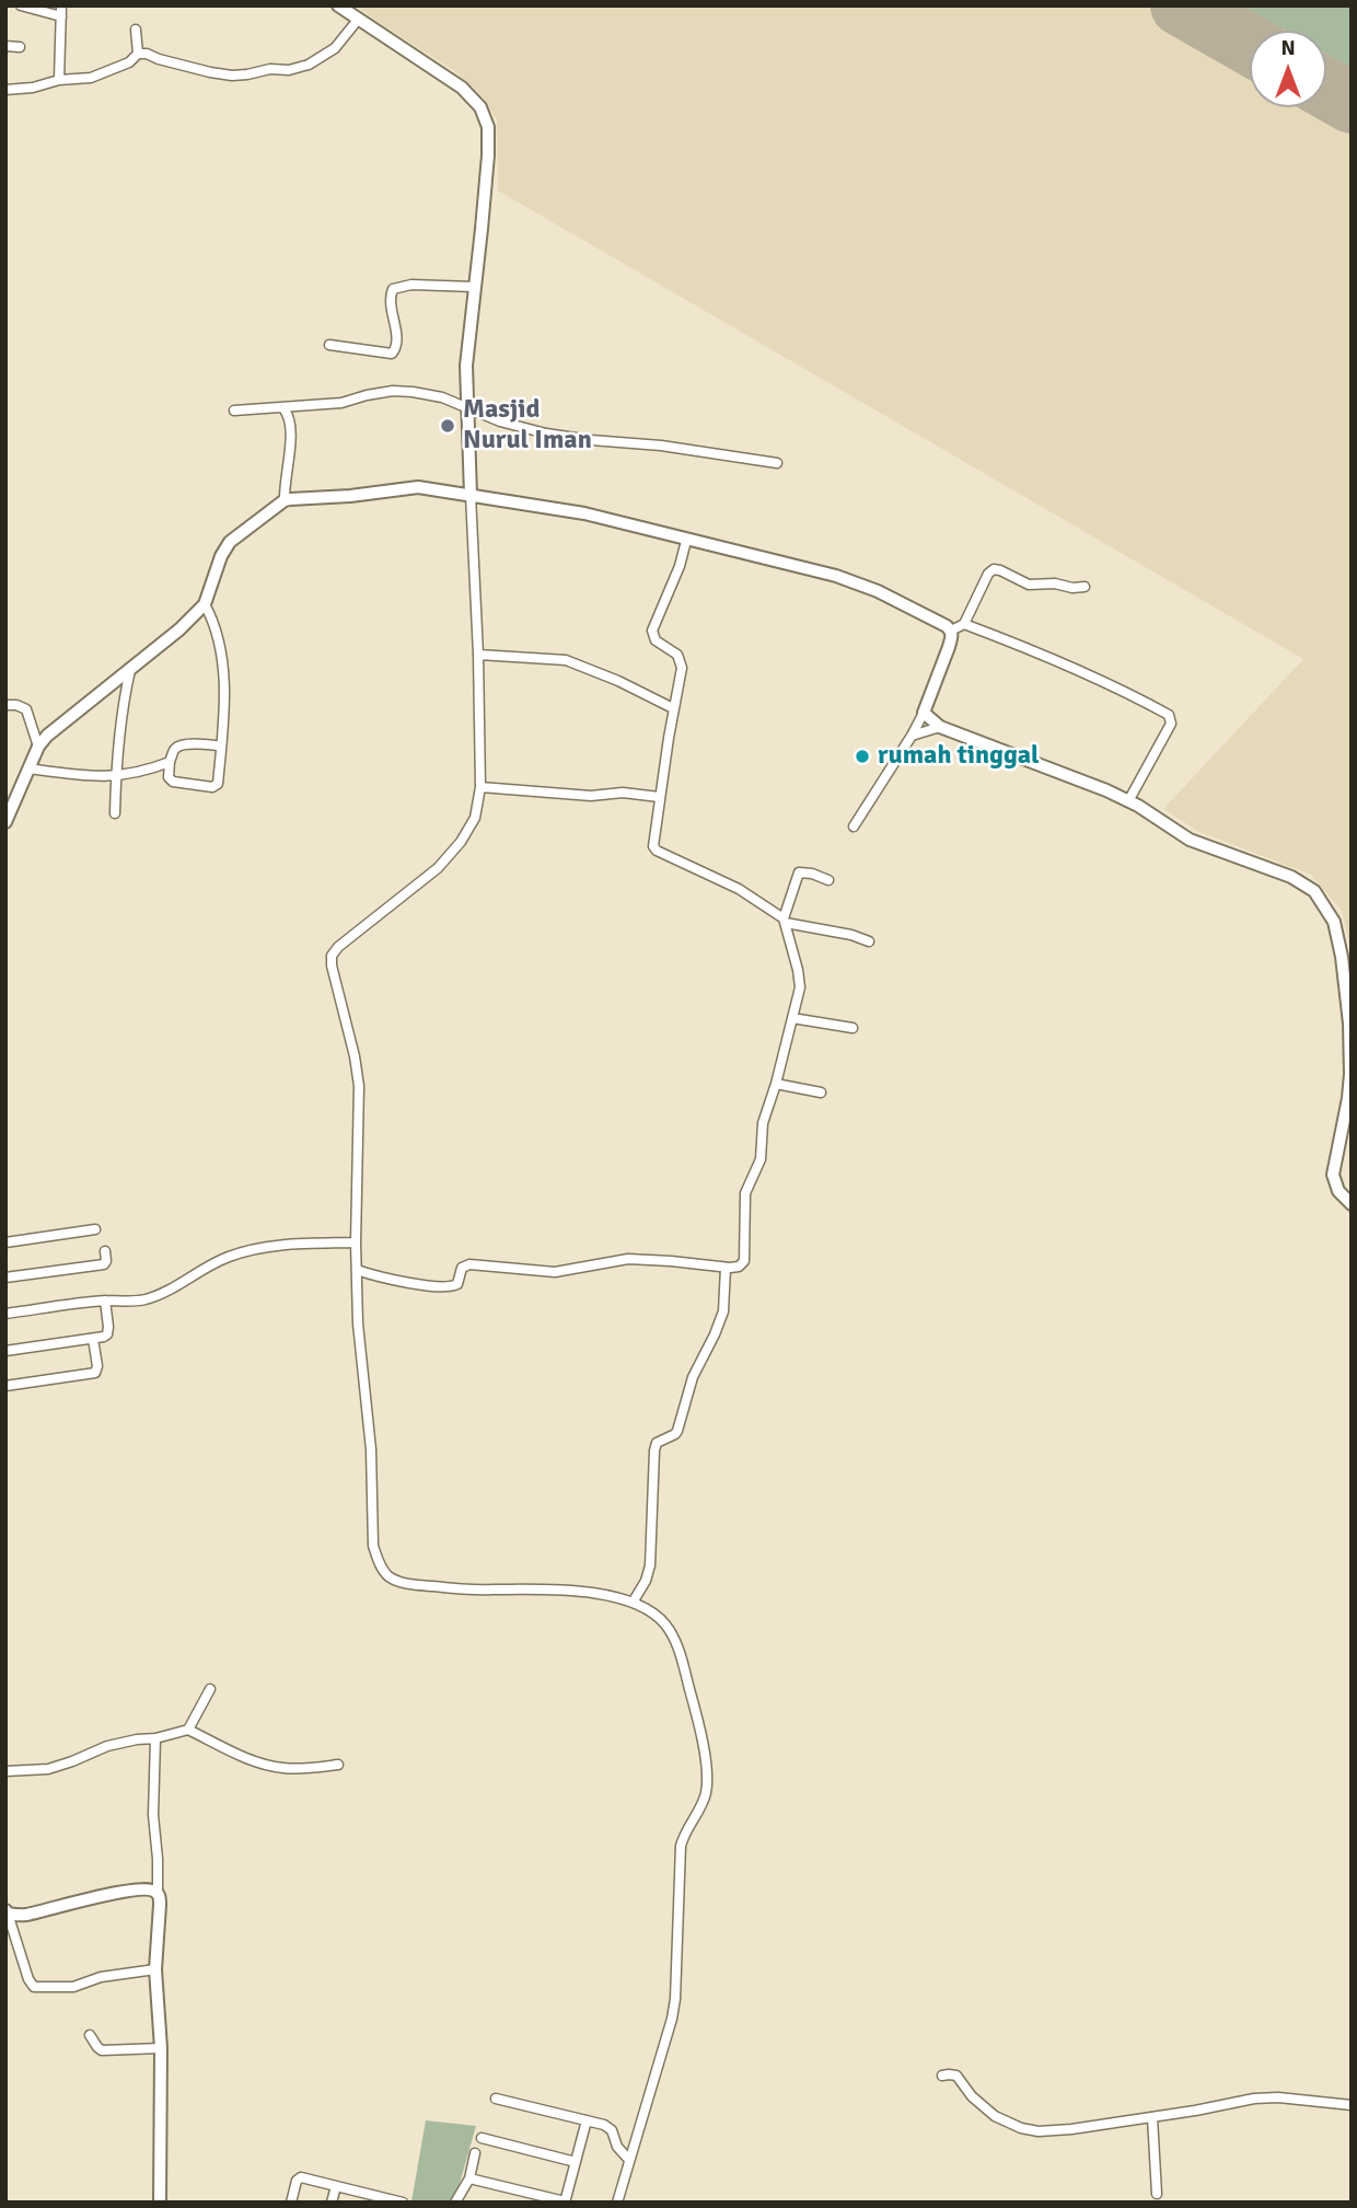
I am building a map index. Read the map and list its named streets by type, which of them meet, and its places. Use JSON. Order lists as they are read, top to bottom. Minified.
{"places":["Masjid Nurul Iman","rumah tinggal"],"north":"top"}
